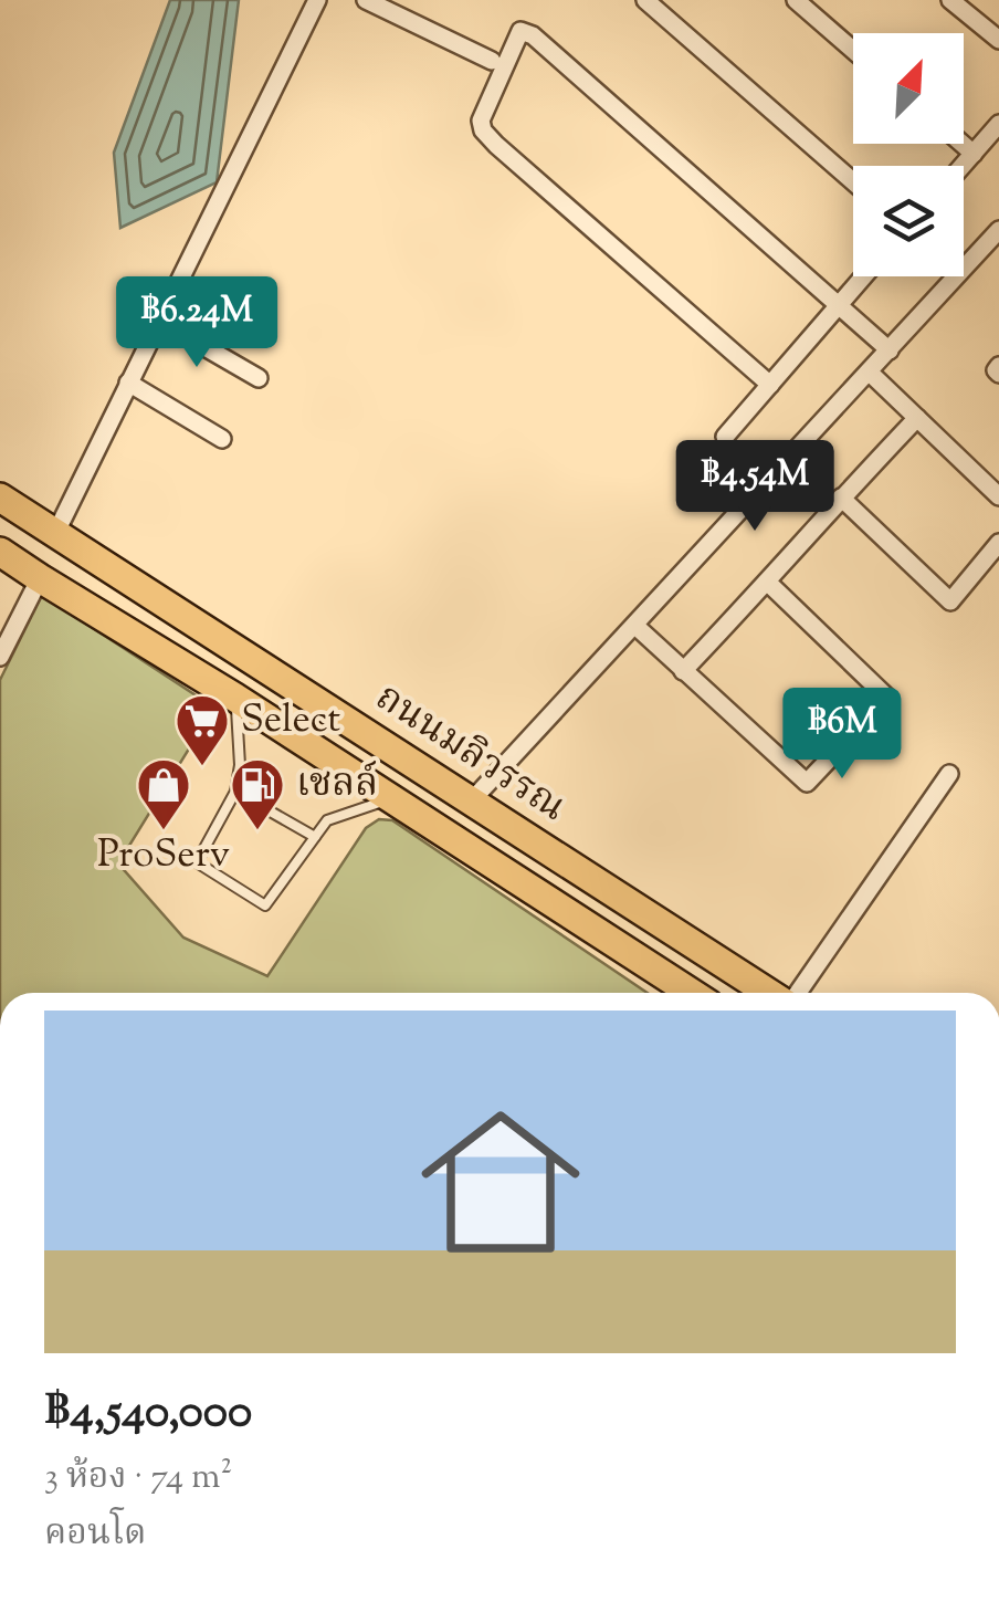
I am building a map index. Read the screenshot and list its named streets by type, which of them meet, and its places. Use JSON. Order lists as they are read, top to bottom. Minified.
{"streets":{"main road":["ถนนมลิวรรณ"]},"places":{"supermarket":["Select"],"shop":["ProServ"],"fuel station":["เชลล์"]},"north":"top right","page":{"price":["฿6.24M","฿4.54M","฿6M"],"list":[{"name":"฿4,540,000","note":"3 ห้อง · 74 m² · คอนโด"}]}}
